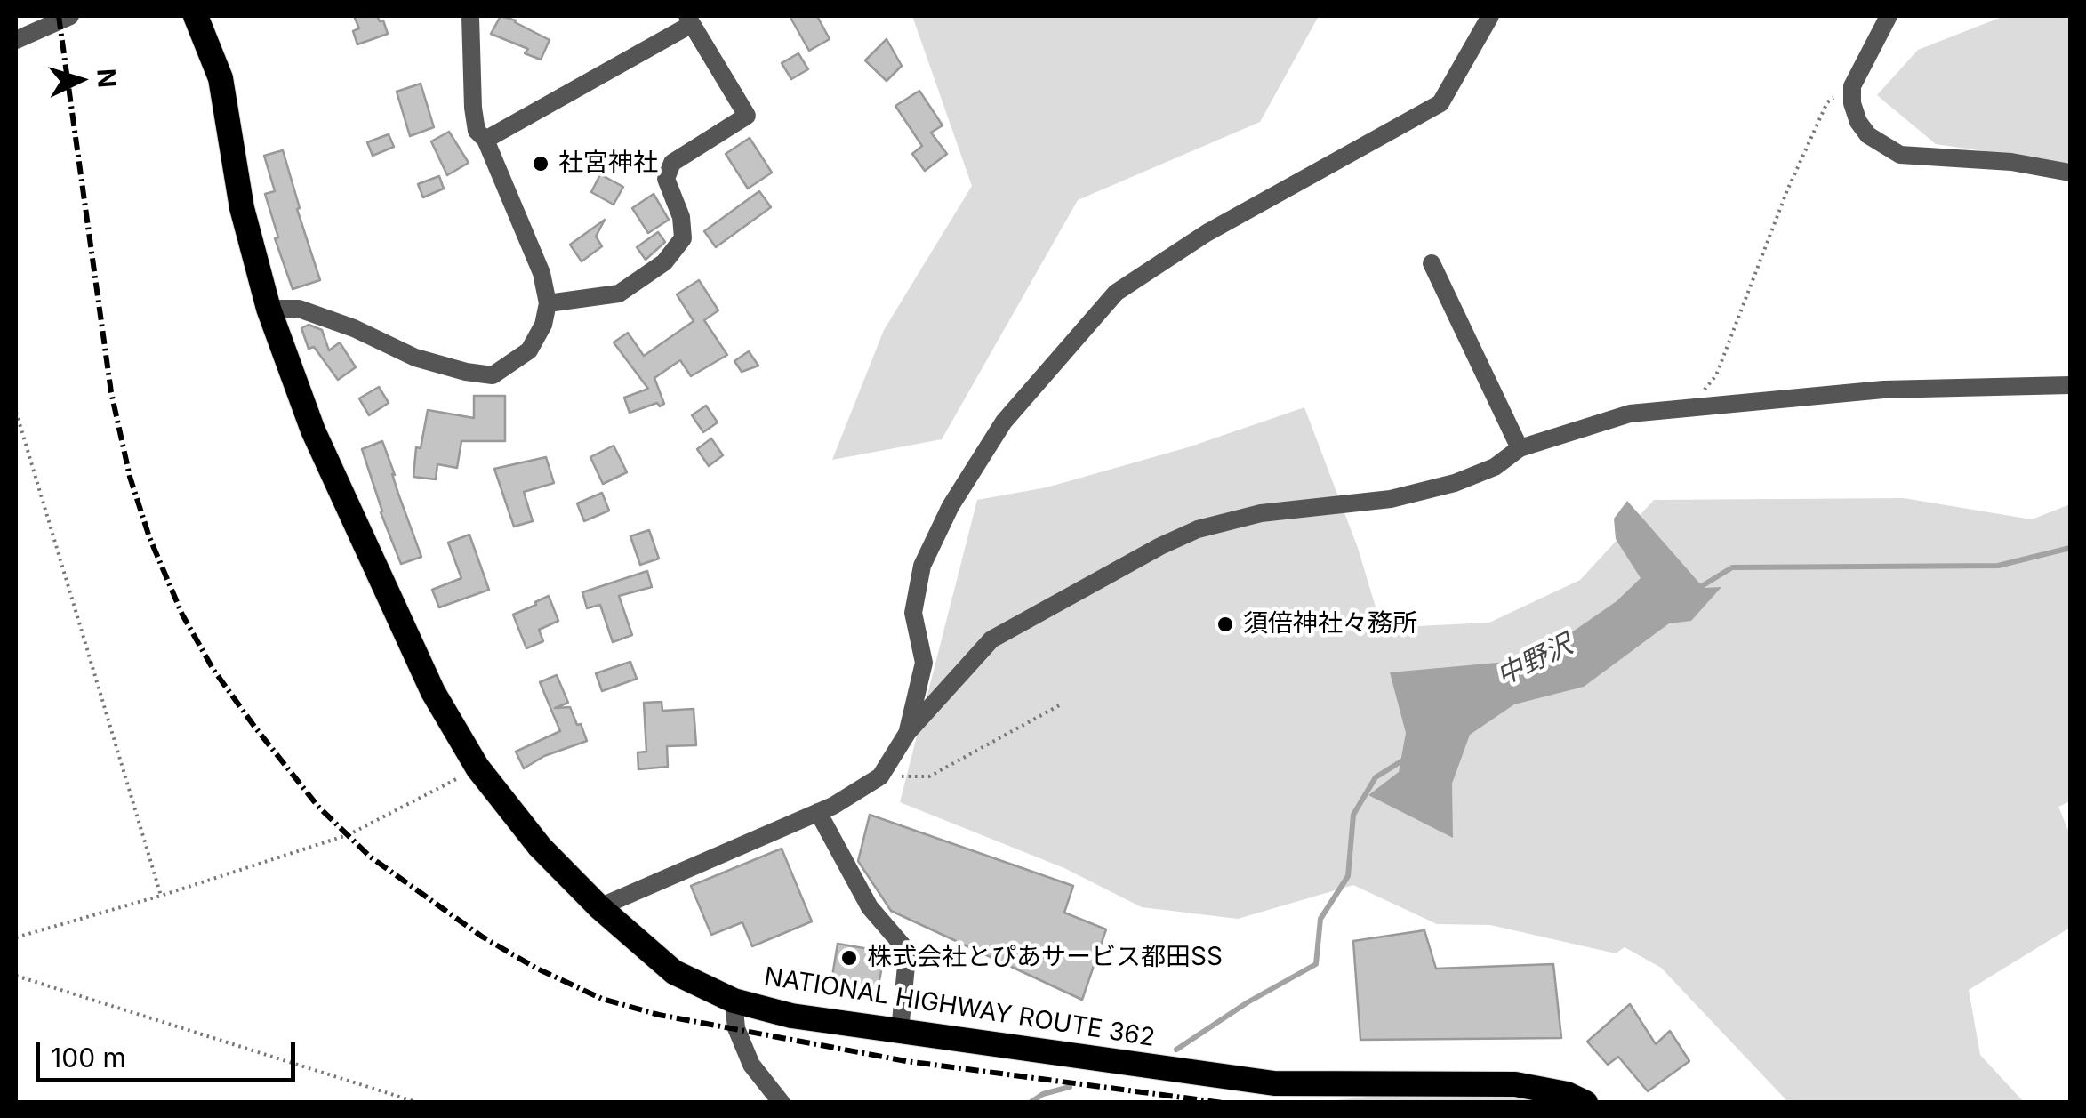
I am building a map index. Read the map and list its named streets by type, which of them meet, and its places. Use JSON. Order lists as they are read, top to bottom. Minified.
{"streets":{"highway":["NATIONAL HIGHWAY ROUTE 362"]},"water":["中野沢"],"places":["社宮神社","須倍神社々務所","株式会社とぴあサービス都田SS"],"scale_bar":"100 m","north":"right"}
